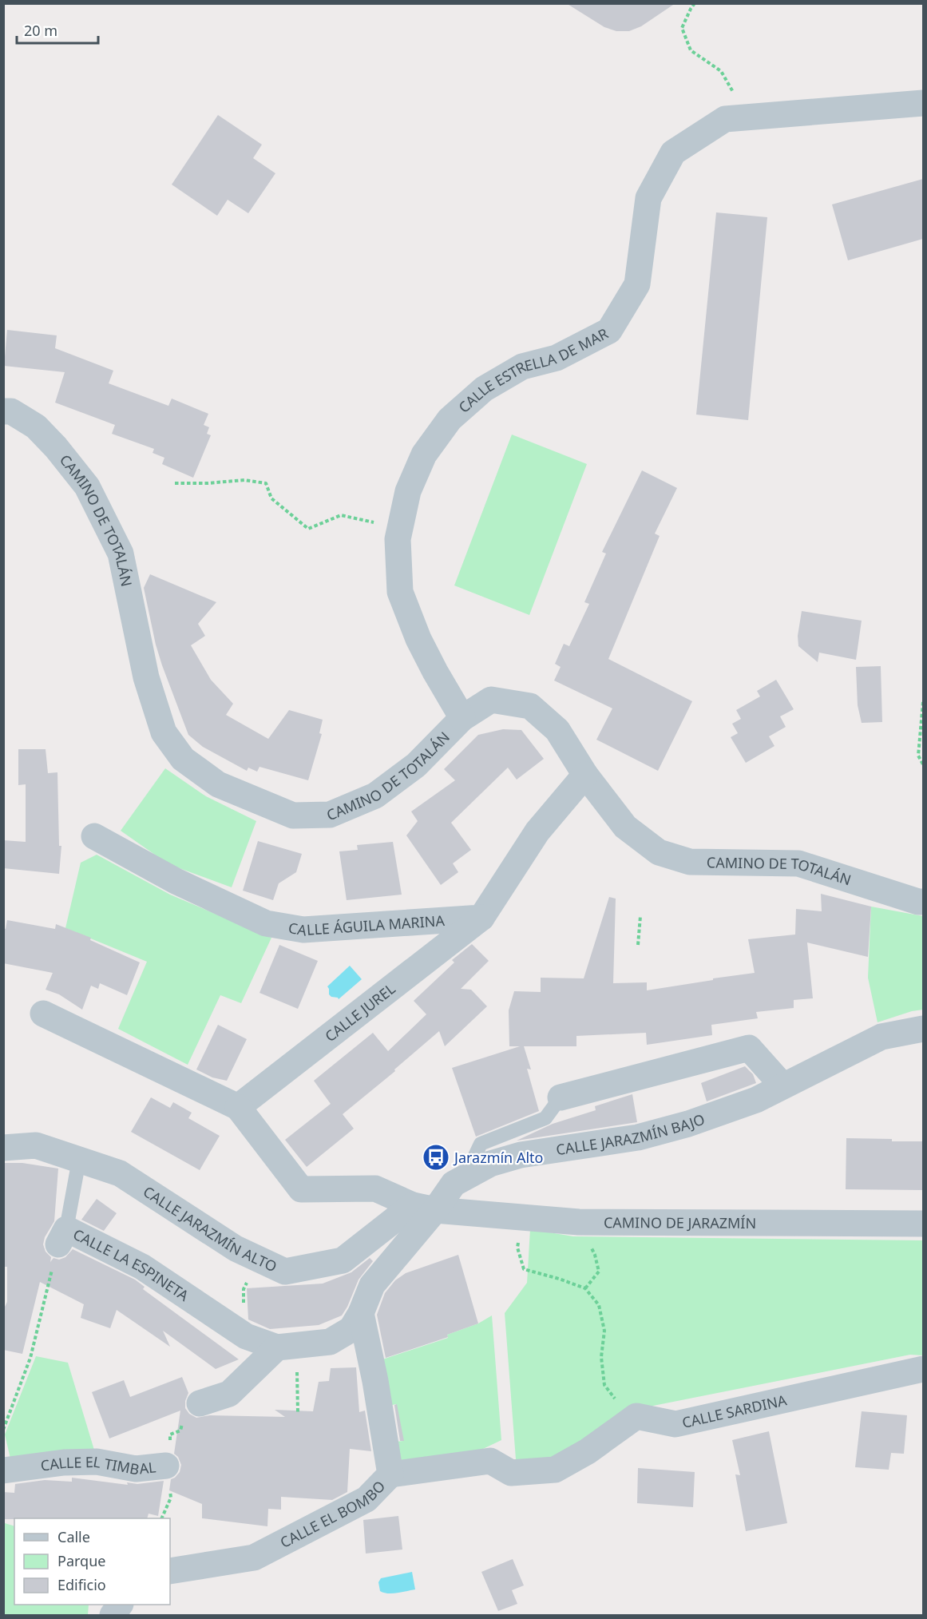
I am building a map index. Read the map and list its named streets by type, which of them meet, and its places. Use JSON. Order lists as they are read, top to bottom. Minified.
{"streets":{"street":["CALLE ESTRELLA DE MAR","CAMINO DE TOTALÁN","CALLE ÁGUILA MARINA","CALLE JUREL","CALLE JARAZMÍN BAJO","CAMINO DE JARAZMÍN","CALLE JARAZMÍN ALTO","CALLE LA ESPINETA","CALLE SARDINA","CALLE EL TIMBAL","CALLE EL BOMBO"]},"crossings":[["CALLE ESTRELLA DE MAR","CAMINO DE TOTALÁN"],["CALLE ÁGUILA MARINA","CALLE JUREL"],["CALLE JARAZMÍN BAJO","CAMINO DE JARAZMÍN"],["CALLE JARAZMÍN BAJO","CALLE JARAZMÍN ALTO"],["CAMINO DE JARAZMÍN","CALLE JARAZMÍN ALTO"]],"places":{"bus stop":["Jarazmín Alto"]},"legend":["Calle","Parque","Edificio"],"scale_bar":"20 m"}
